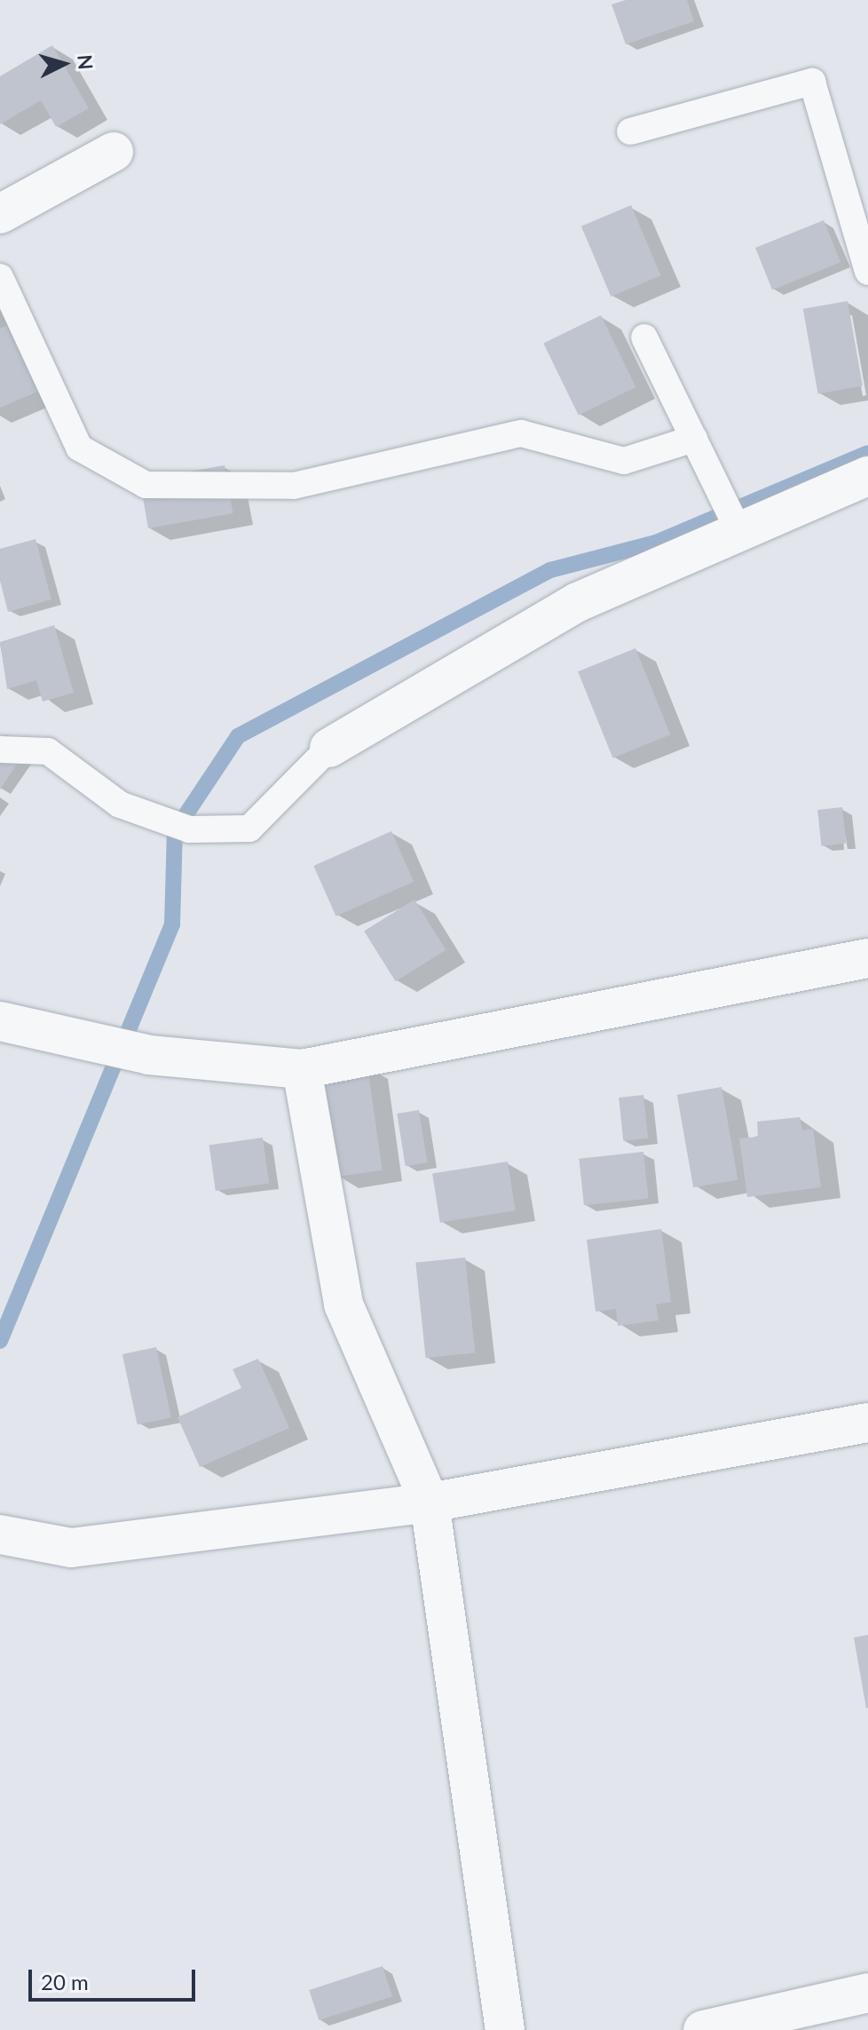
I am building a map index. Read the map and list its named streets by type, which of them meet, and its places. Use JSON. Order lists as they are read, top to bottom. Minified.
{"scale_bar":"20 m","north":"right"}
